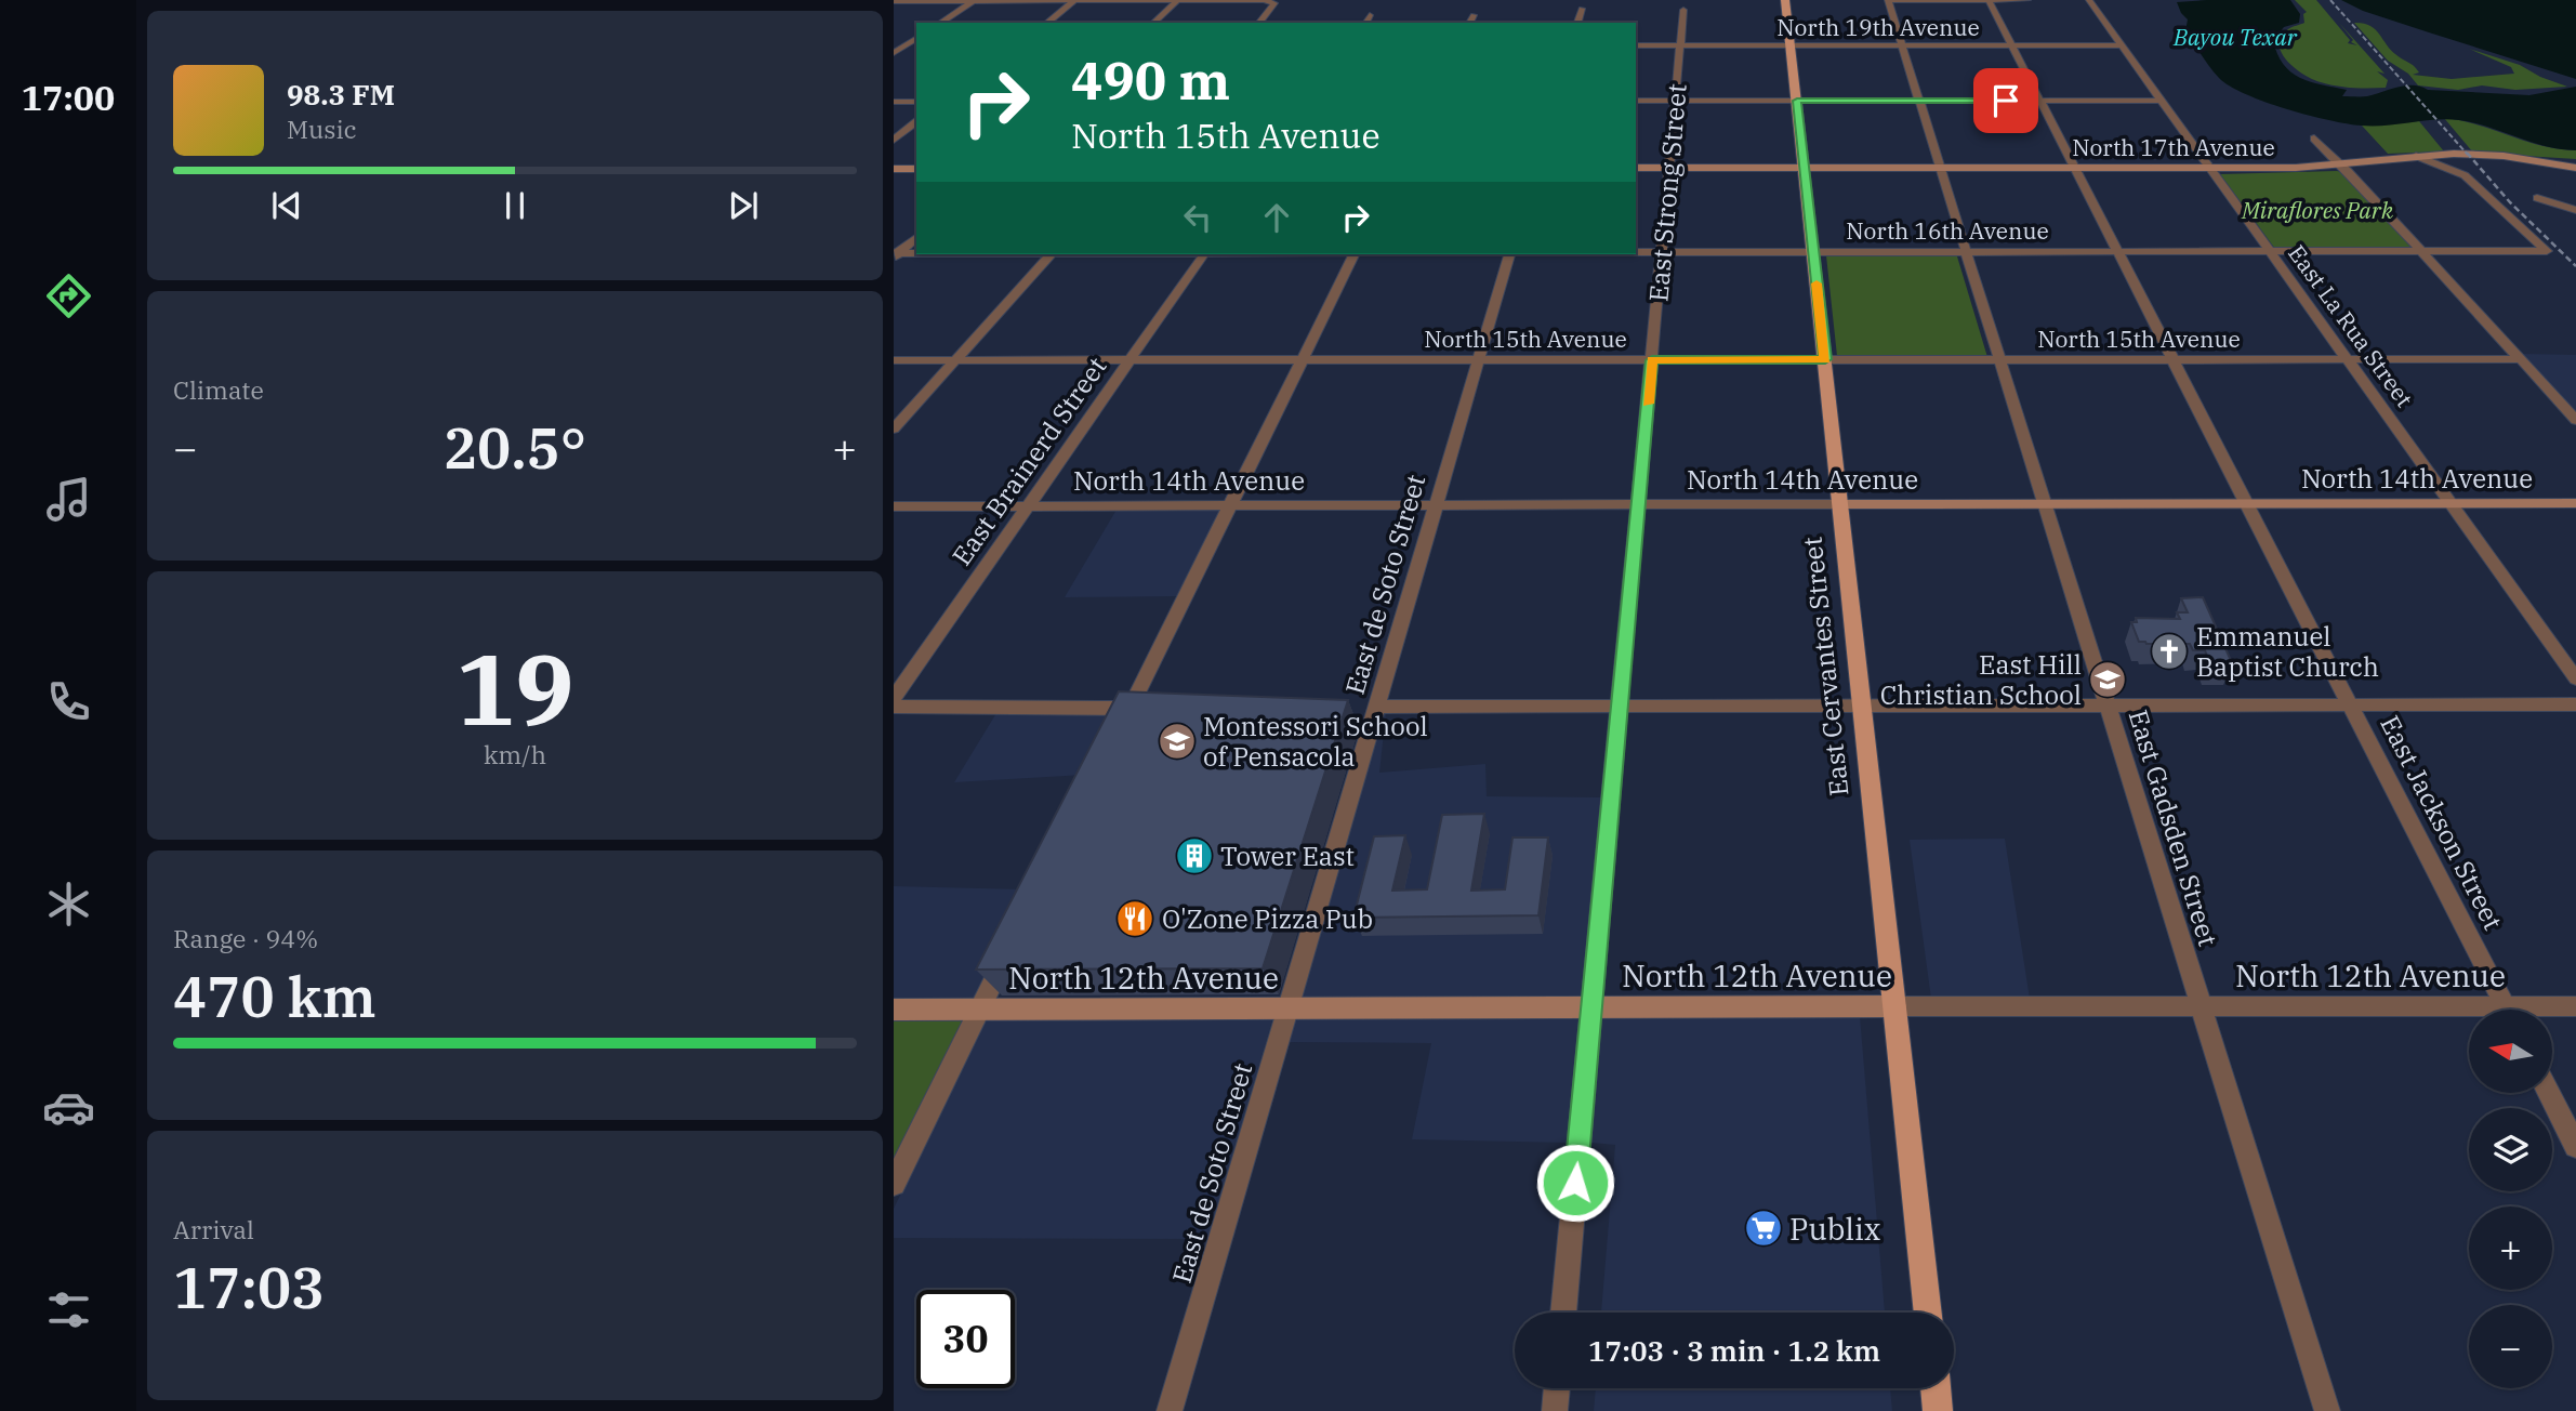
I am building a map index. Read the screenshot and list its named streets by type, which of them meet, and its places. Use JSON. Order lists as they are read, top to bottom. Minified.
{"streets":{"main road":["East Cervantes Street"],"street":["North 19th Avenue","North 17th Avenue","East Strong Street","North 16th Avenue","East La Rua Street","North 15th Avenue","East Brainerd Street","North 14th Avenue","East de Soto Street","East Jackson Street","East Gadsden Street","North 12th Avenue"]},"crossings":[["North 19th Avenue","East Strong Street"],["North 19th Avenue","East La Rua Street"],["North 19th Avenue","East Cervantes Street"],["North 19th Avenue","East Jackson Street"],["North 19th Avenue","East Gadsden Street"],["North 17th Avenue","East Strong Street"],["North 17th Avenue","North 16th Avenue"],["North 17th Avenue","East La Rua Street"],["North 17th Avenue","East Cervantes Street"],["North 17th Avenue","East Jackson Street"],["North 17th Avenue","East Gadsden Street"],["East Strong Street","North 16th Avenue"],["East Strong Street","North 15th Avenue"],["East Strong Street","North 14th Avenue"],["East Strong Street","North 12th Avenue"],["North 16th Avenue","East La Rua Street"],["North 16th Avenue","East Cervantes Street"],["North 16th Avenue","East Jackson Street"],["North 16th Avenue","East Gadsden Street"],["East La Rua Street","North 15th Avenue"],["East La Rua Street","North 14th Avenue"],["North 15th Avenue","East Brainerd Street"],["North 15th Avenue","East de Soto Street"],["North 15th Avenue","East Cervantes Street"],["North 15th Avenue","East Jackson Street"],["North 15th Avenue","East Gadsden Street"],["East Brainerd Street","North 14th Avenue"],["North 14th Avenue","East de Soto Street"],["North 14th Avenue","East Cervantes Street"],["North 14th Avenue","East Jackson Street"],["North 14th Avenue","East Gadsden Street"],["East de Soto Street","North 12th Avenue"],["East Cervantes Street","North 12th Avenue"],["East Gadsden Street","North 12th Avenue"]],"water":["Bayou Texar"],"parks":["Miraflores Park"],"places":{"church":["Emmanuel Baptist Church"],"school or university":["East Hill Christian School","Montessori School of Pensacola"],"building":["Tower East"],"restaurant":["O'Zone Pizza Pub"],"supermarket":["Publix"]},"north":"left","page":{"tabs":"17:00","turn":["490 m","North 15th Avenue"],"song":["98.3 FM","Music"],"tile":["Climate",["19","km/h"],["Range · 94%","470 km"],["Arrival","17:03"]],"heat":["−","20.5°","+"],"map_buttons":["+","−"],"limit":"30","trip":"17:03 · 3 min · 1.2 km"}}
